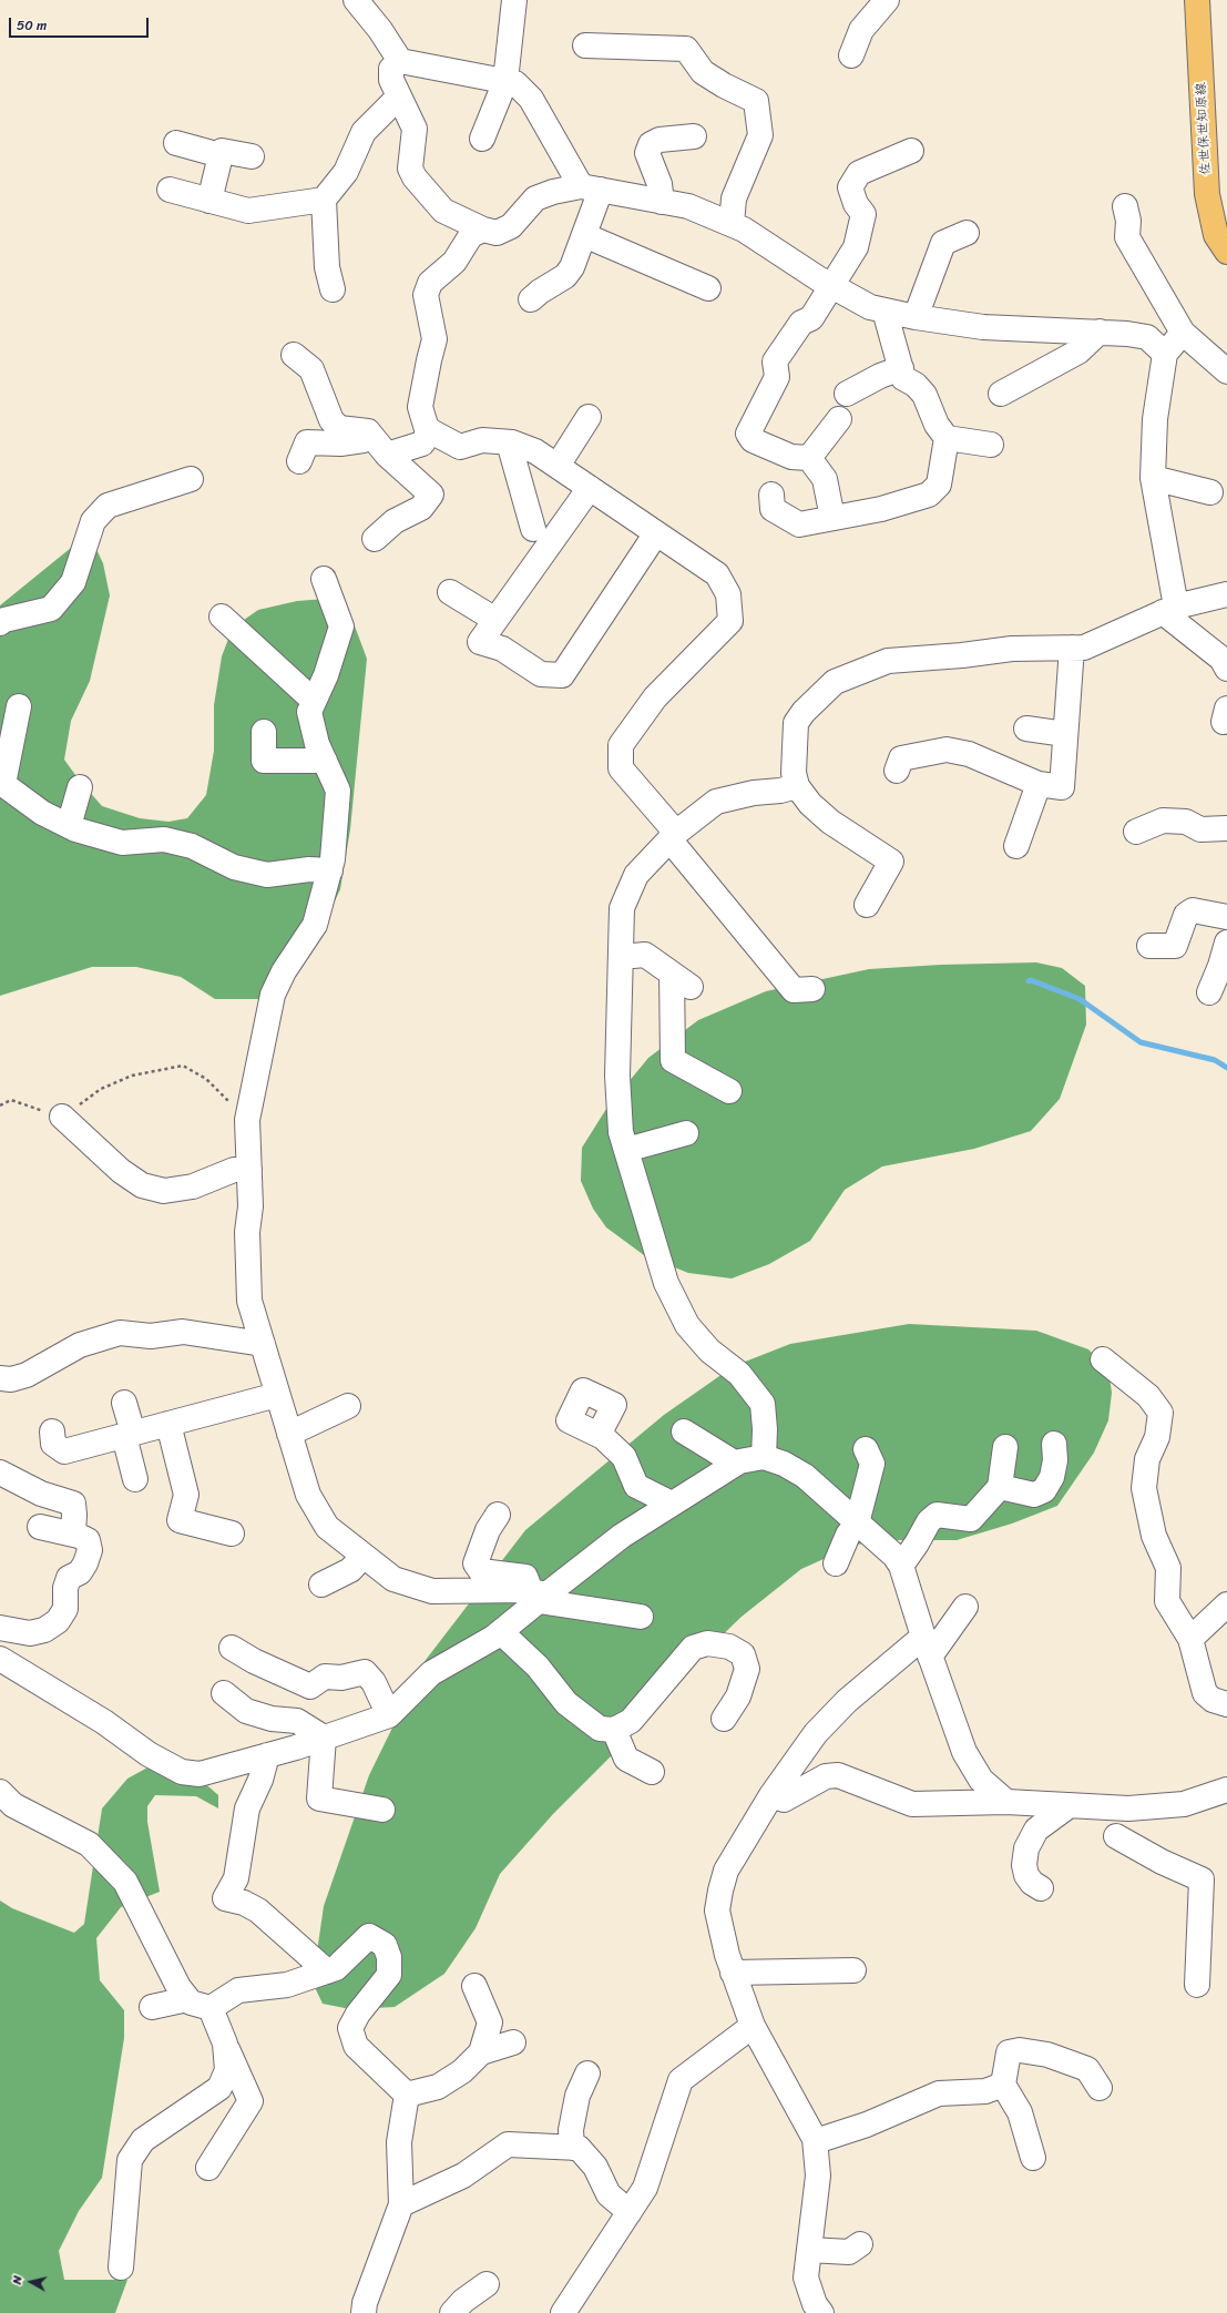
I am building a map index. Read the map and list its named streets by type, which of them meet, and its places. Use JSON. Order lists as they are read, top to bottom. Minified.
{"streets":{"main road":["佐世保世知原線"]},"scale_bar":"50 m","north":"left"}
